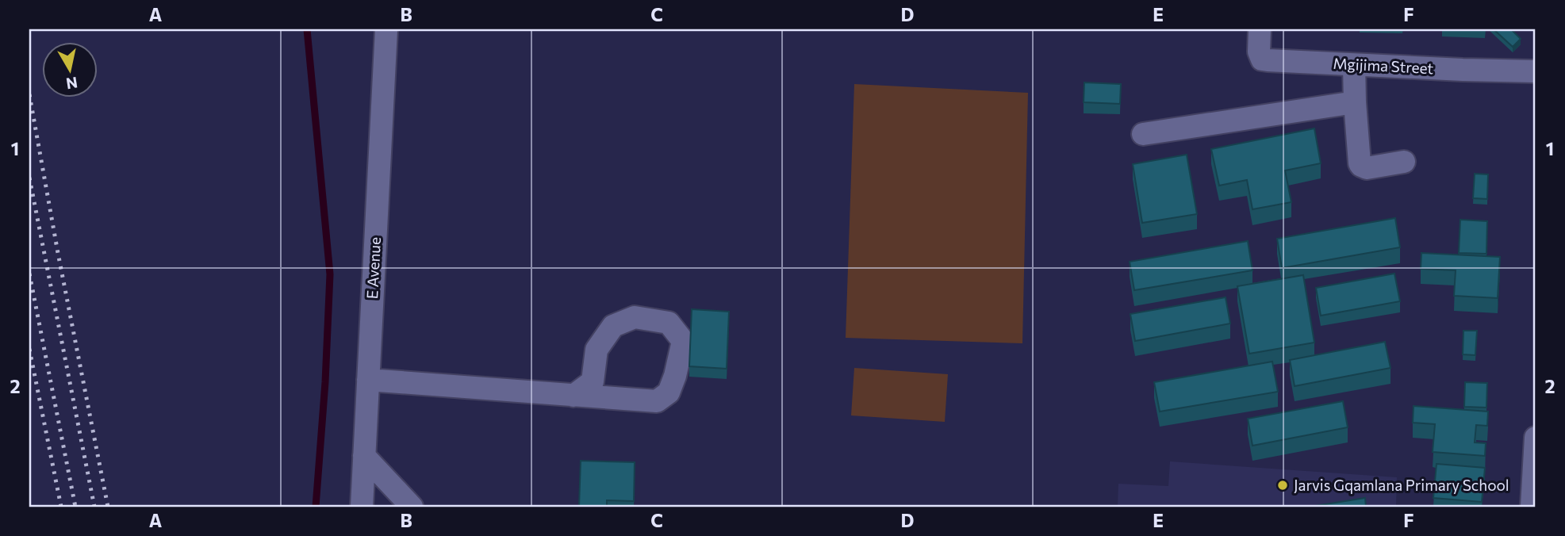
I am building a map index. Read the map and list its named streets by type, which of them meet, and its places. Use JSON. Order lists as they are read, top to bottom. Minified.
{"streets":{"street":["Mgijima Street","E Avenue"]},"places":["Jarvis Gqamlana Primary School"],"north":"bottom","grid":{"columns":["A","B","C","D","E","F"],"rows":["1","2"]}}
